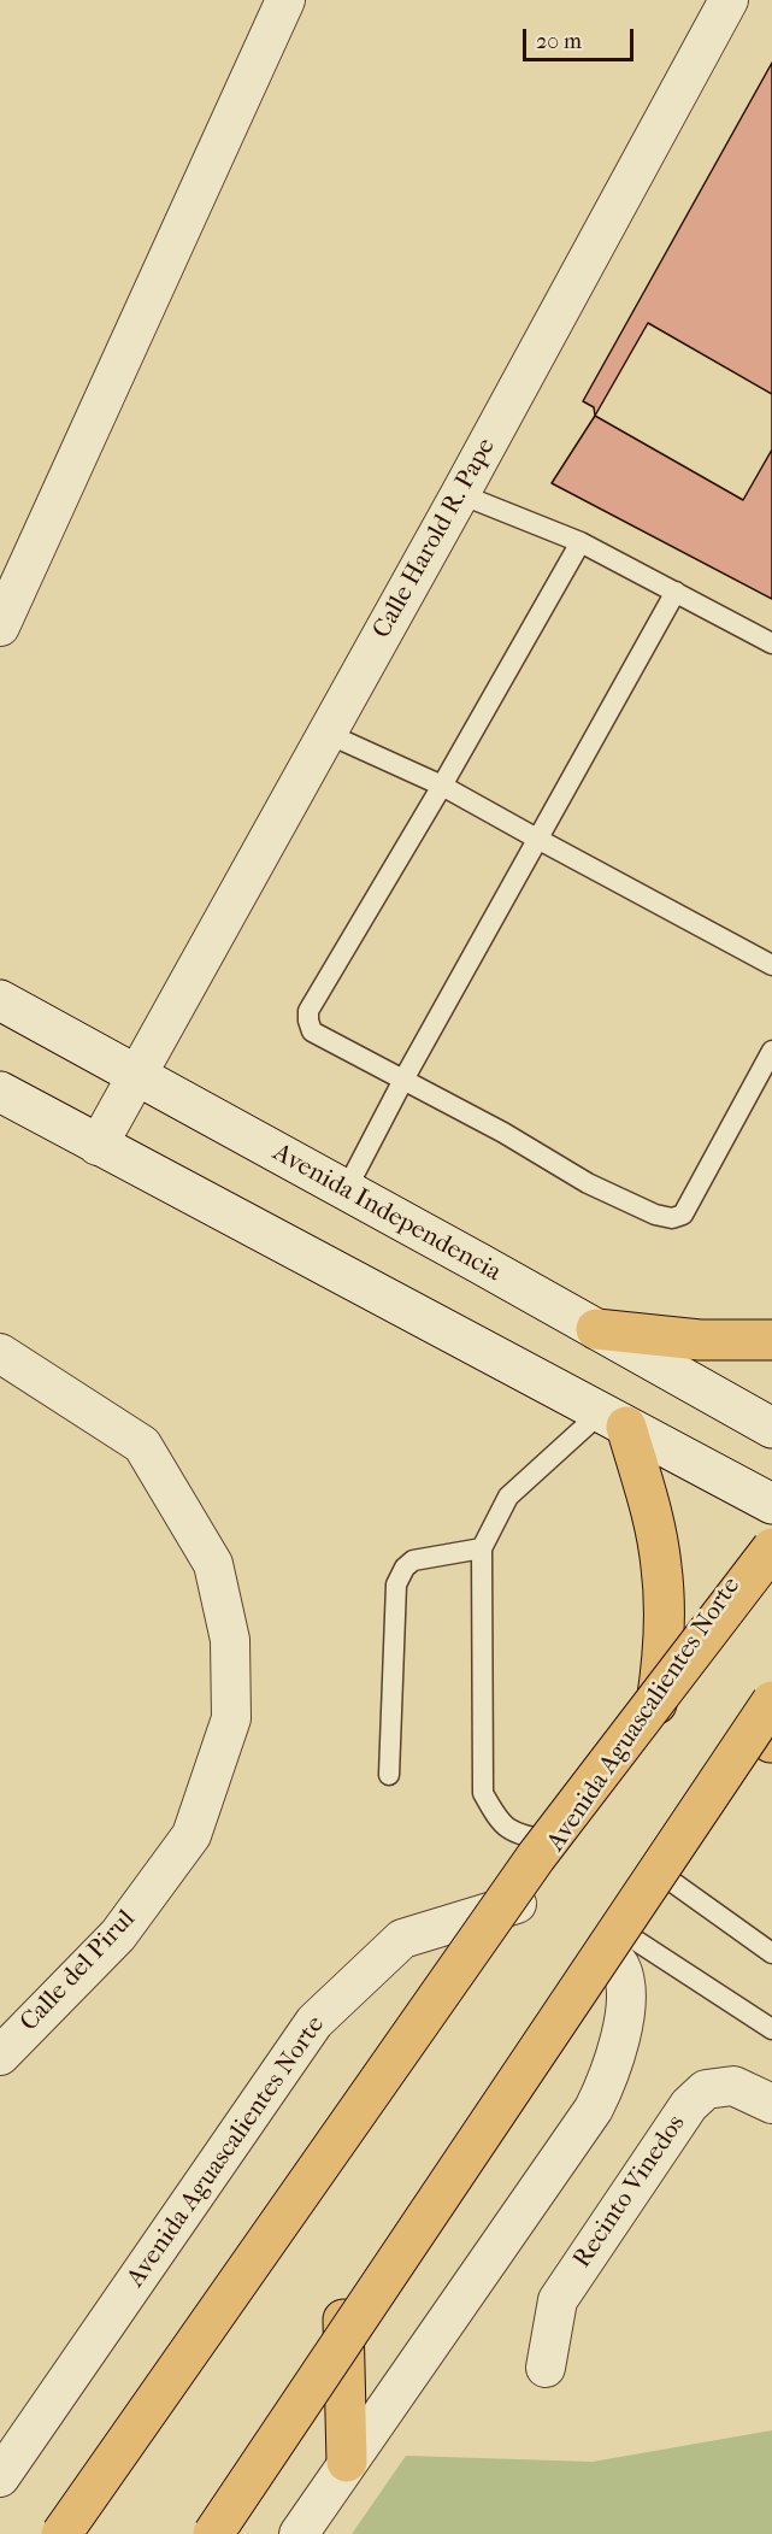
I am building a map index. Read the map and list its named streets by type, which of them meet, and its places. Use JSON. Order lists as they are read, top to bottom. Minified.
{"streets":{"main road":["Avenida Independencia","Avenida Aguascalientes Norte"],"street":["Calle Harold R. Pape","Calle del Pirul","Recinto Vinedos"]},"crossings":[["Calle Harold R. Pape","Avenida Independencia"]],"scale_bar":"20 m"}
